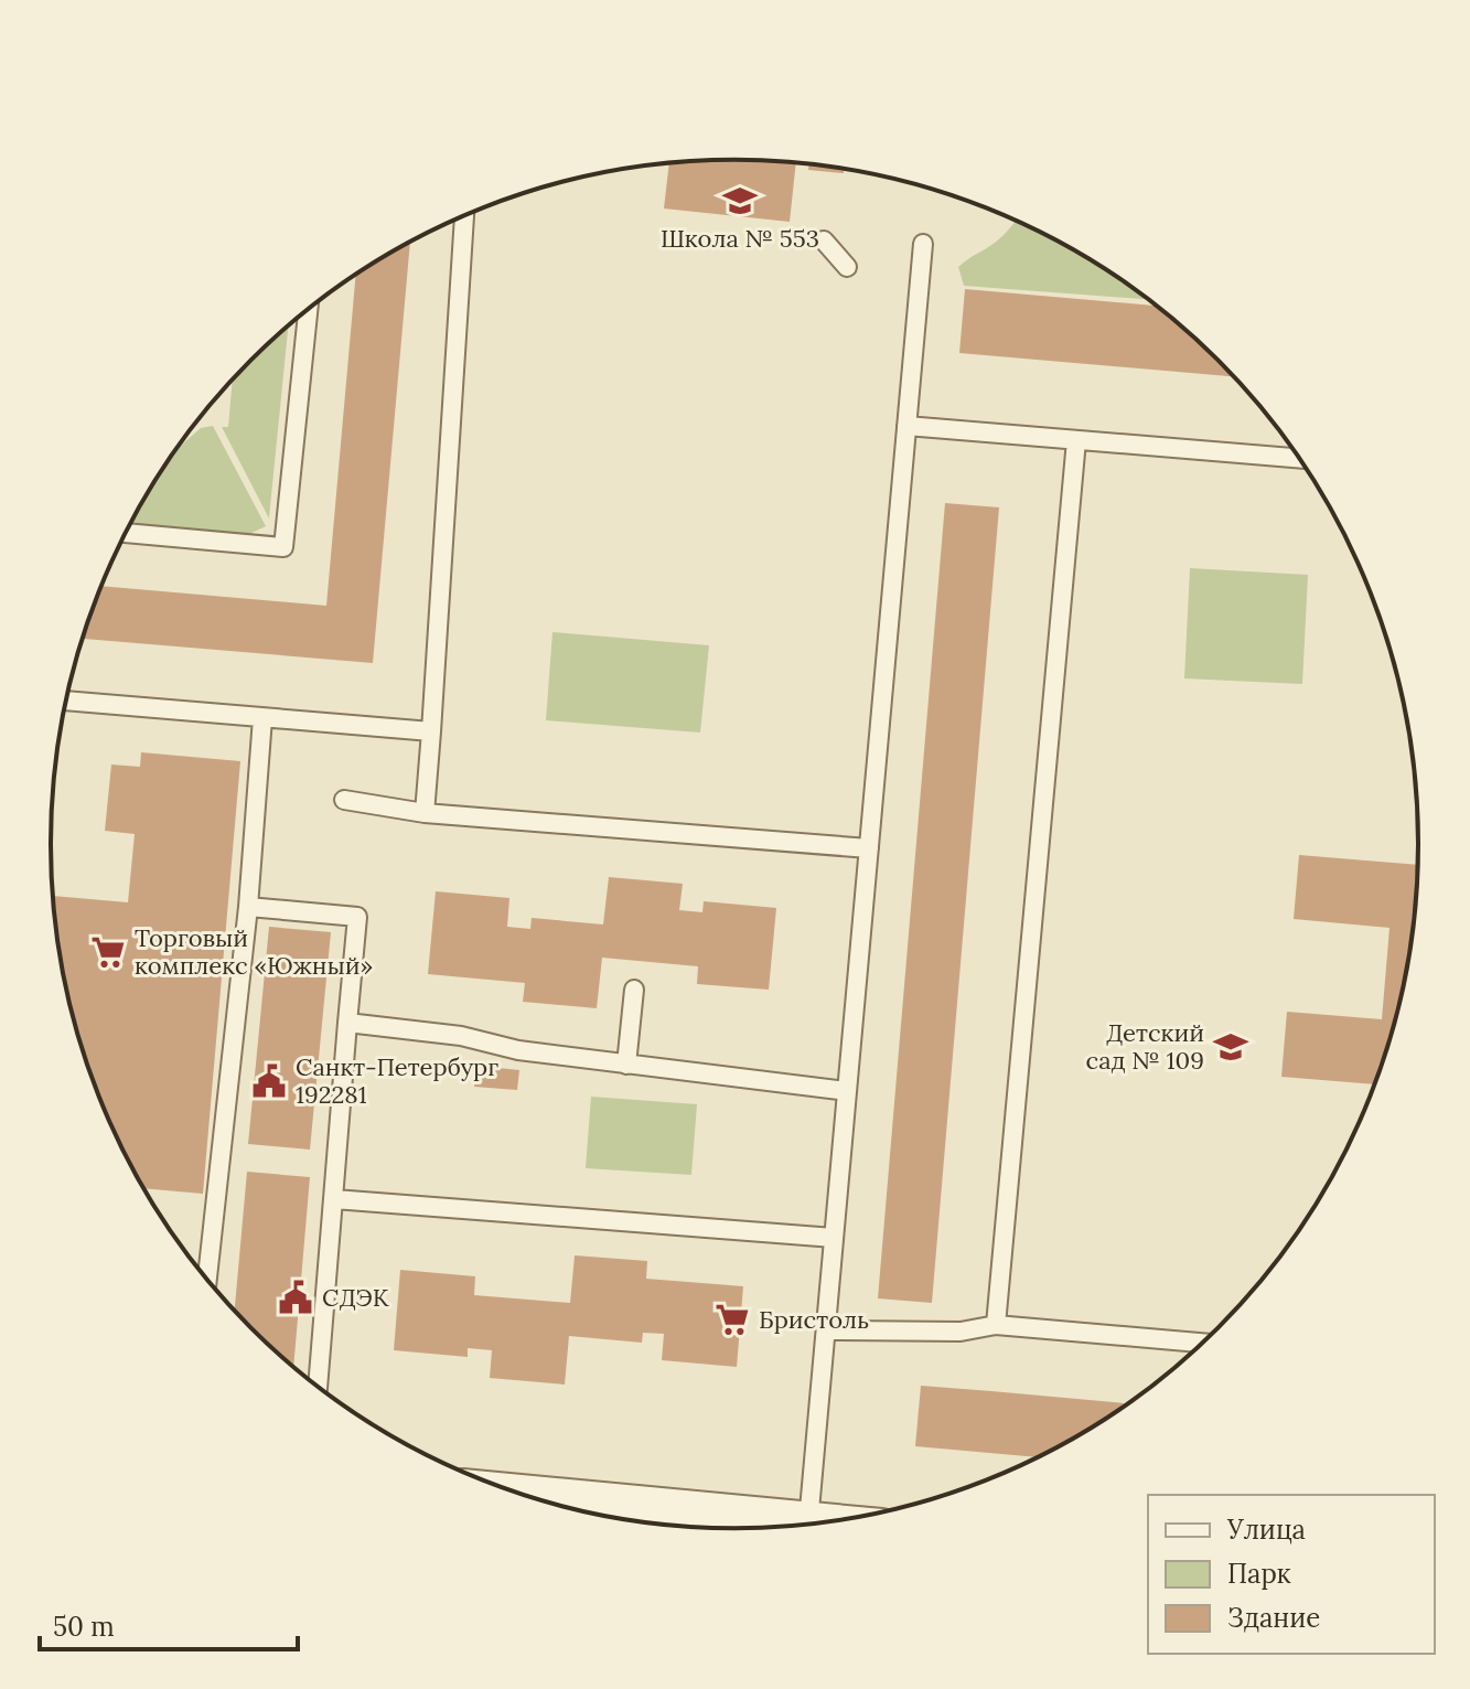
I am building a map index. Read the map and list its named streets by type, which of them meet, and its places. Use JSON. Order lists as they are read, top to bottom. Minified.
{"places":{"school or university":["Школа № 553","Детский сад № 109"],"supermarket":["Торговый комплекс «Южный»","Бристоль"],"public building":["Санкт-Петербург 192281","СДЭК"]},"legend":["Улица","Парк","Здание"],"scale_bar":"50 m"}
